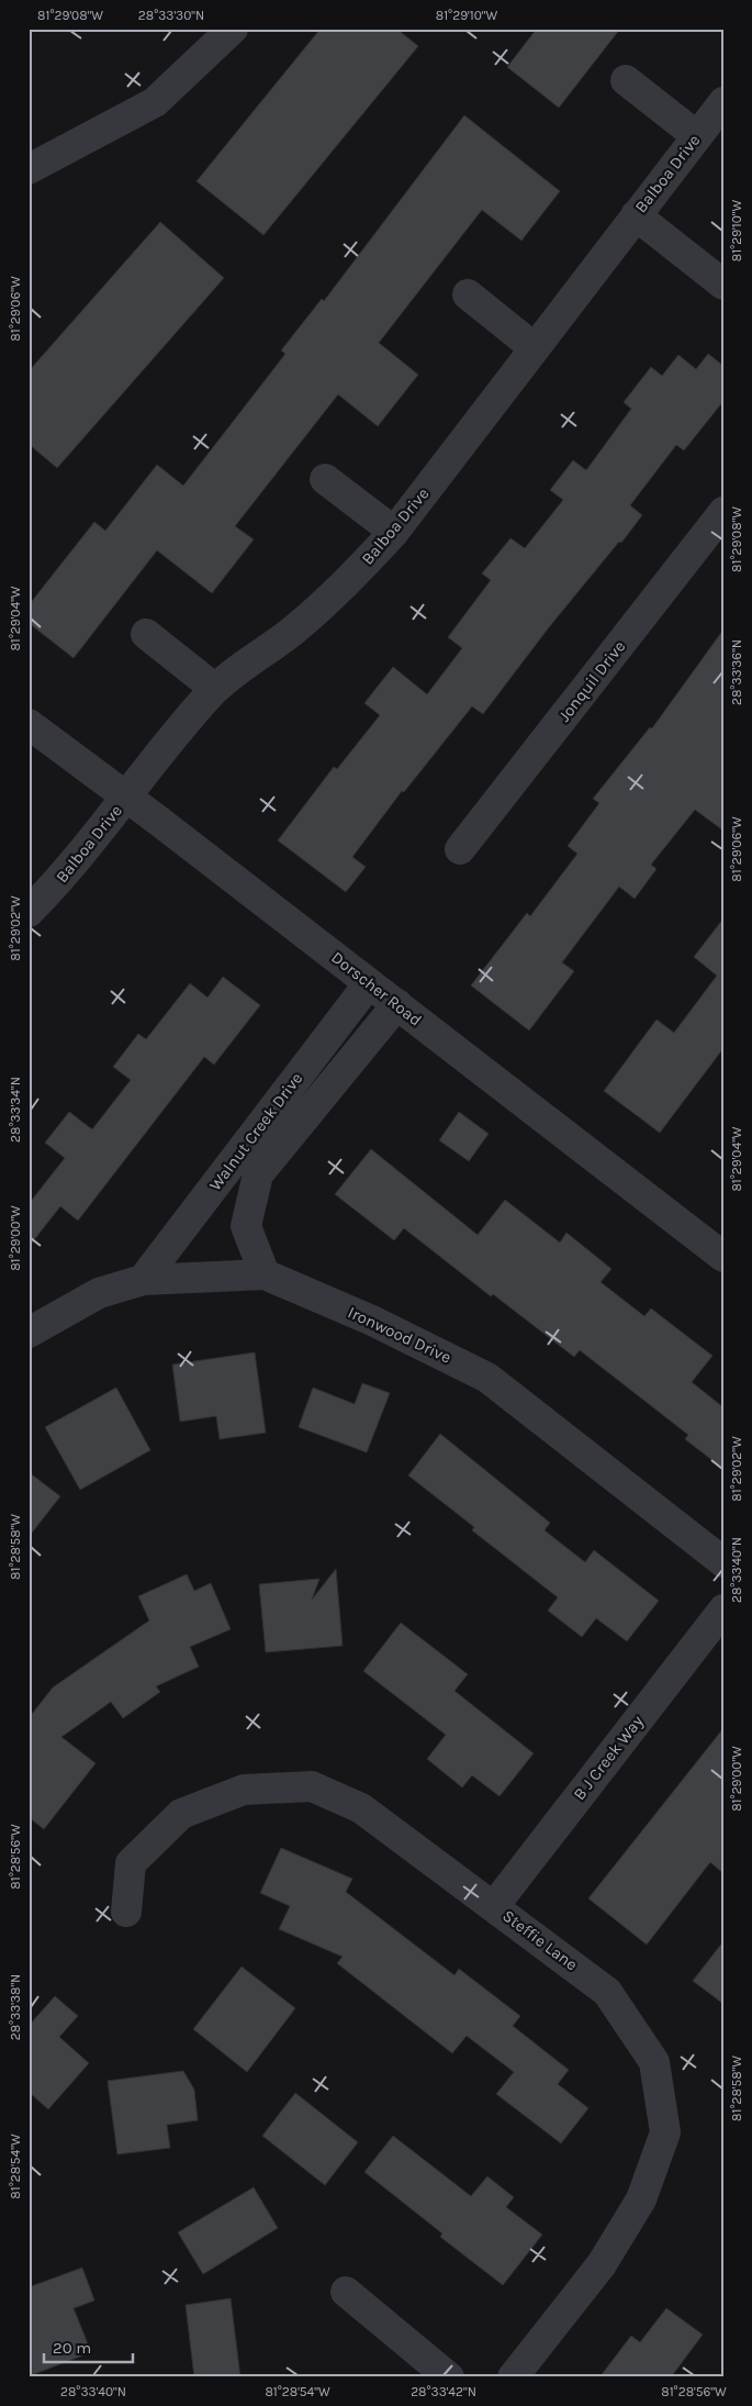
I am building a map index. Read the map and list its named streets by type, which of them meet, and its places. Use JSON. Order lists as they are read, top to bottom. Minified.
{"streets":{"street":["Balboa Drive","Jonquil Drive","Dorscher Road","Walnut Creek Drive","Ironwood Drive","B J Creek Way","Steffie Lane"]},"crossings":[["Balboa Drive","Dorscher Road"],["Dorscher Road","Walnut Creek Drive"],["Walnut Creek Drive","Ironwood Drive"],["B J Creek Way","Steffie Lane"]],"scale_bar":"20 m","coordinates":["81°29'08\"W","28°33'30\"N","81°29'10\"W","81°29'06\"W","81°29'04\"W","28°33'36\"N","81°29'02\"W","28°33'34\"N","81°29'00\"W","81°28'58\"W","28°33'40\"N","81°28'56\"W","28°33'38\"N","81°28'54\"W","28°33'42\"N"]}
